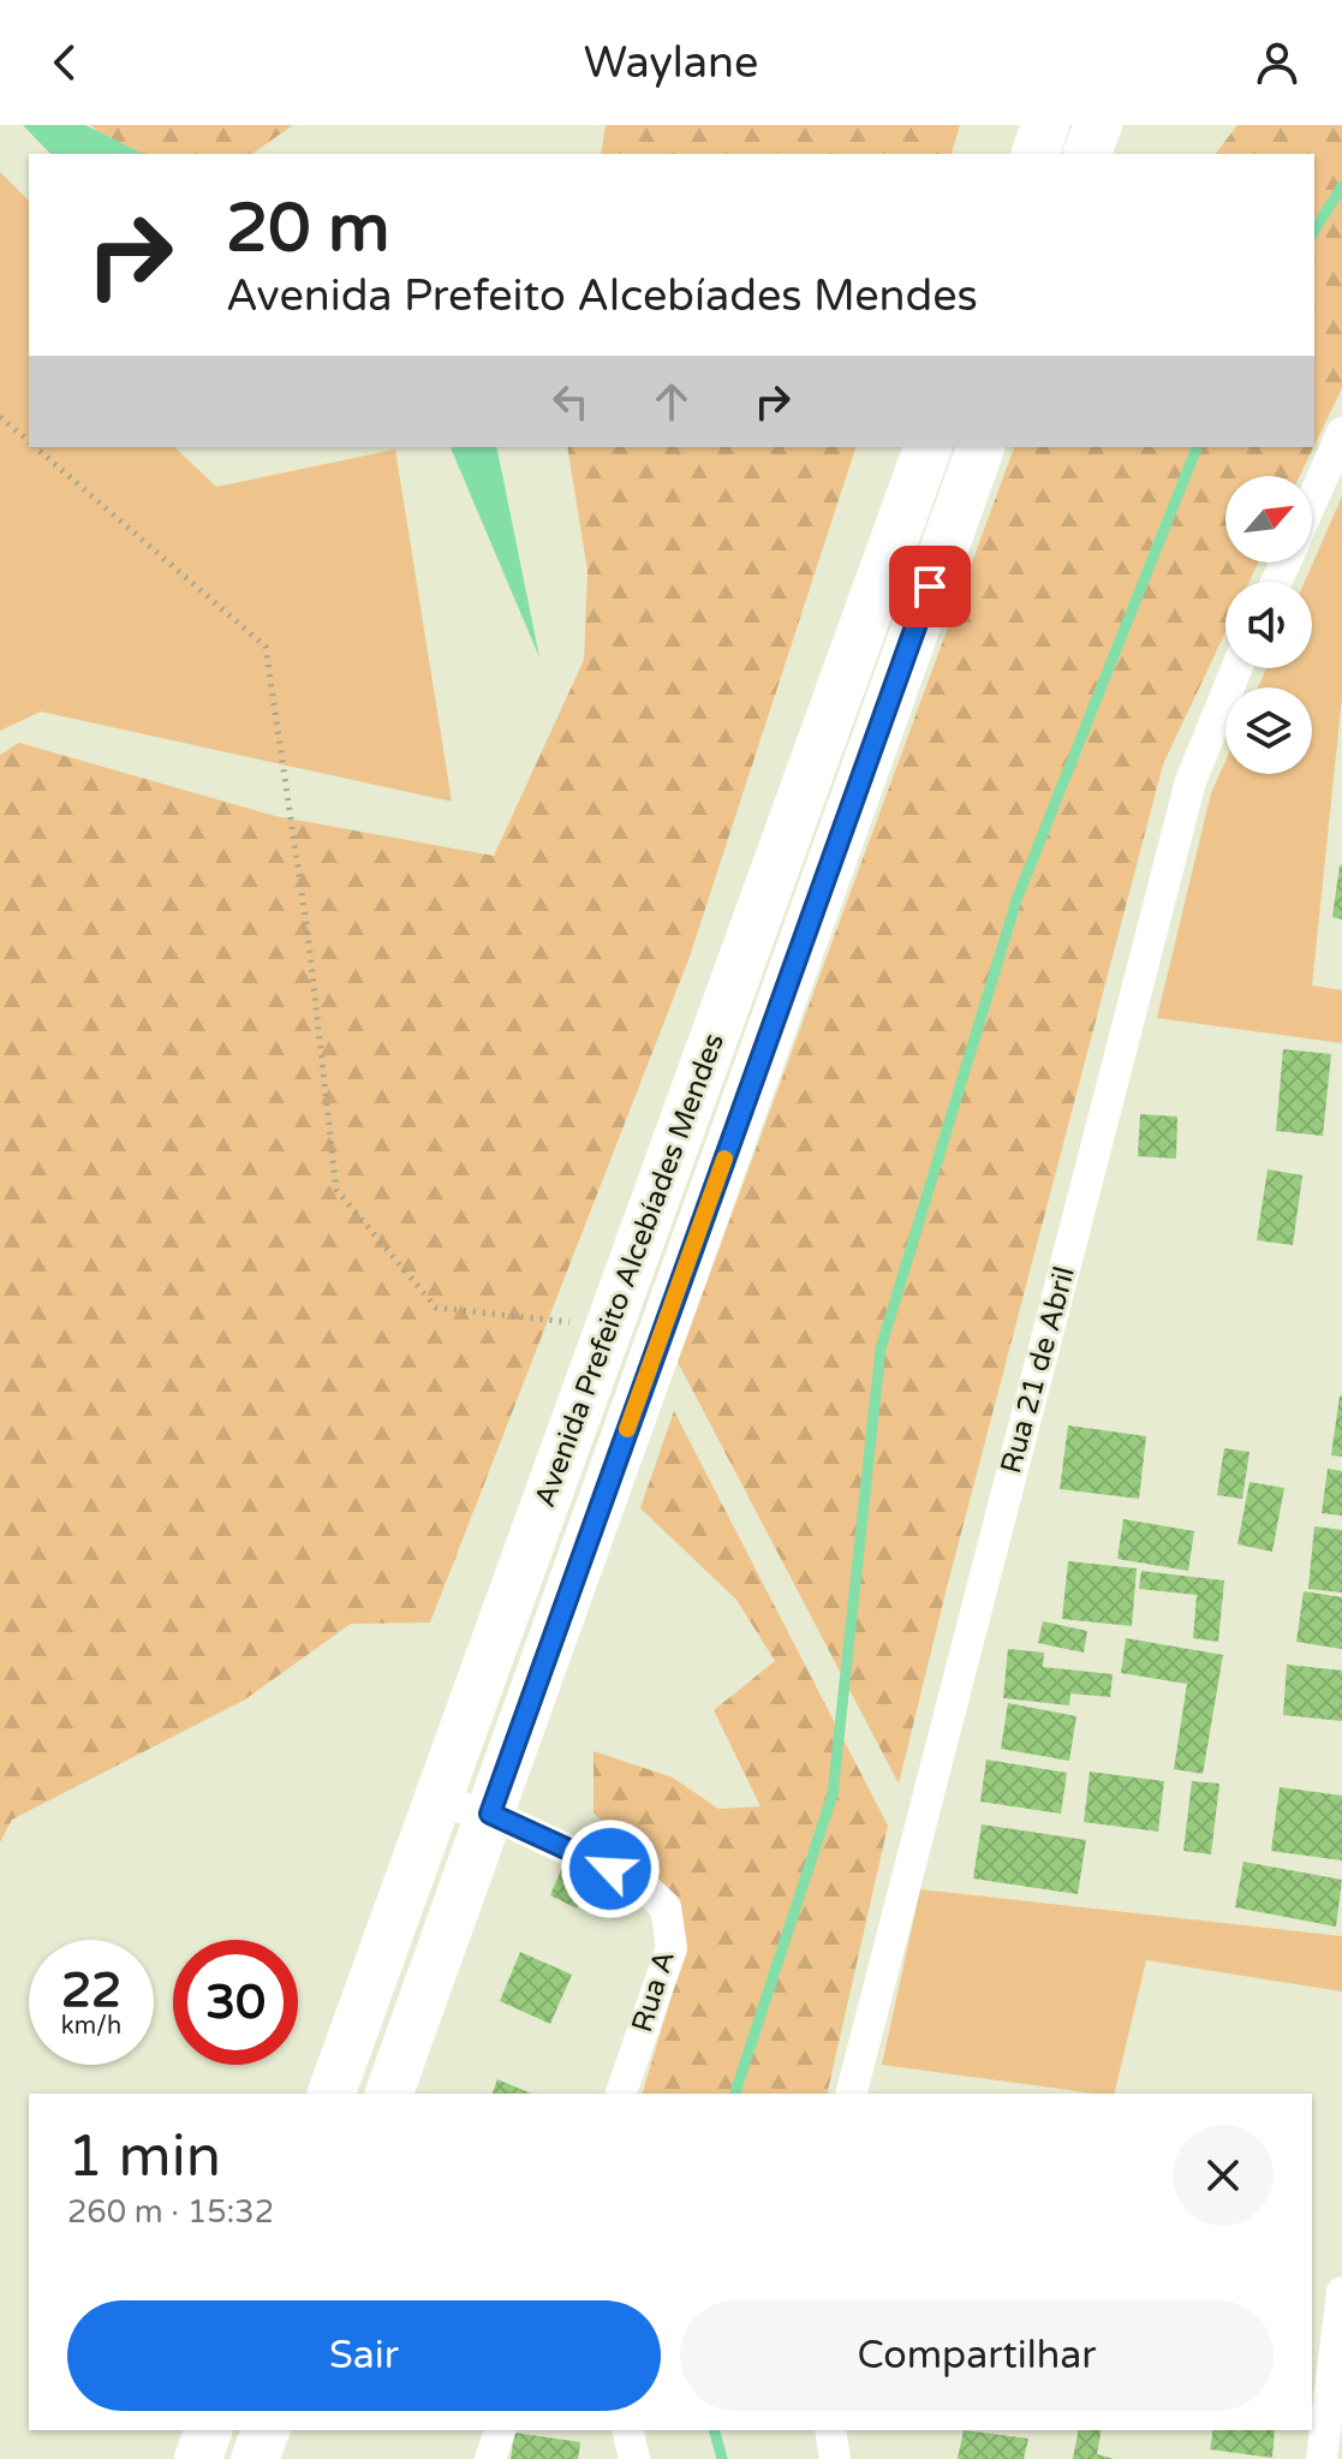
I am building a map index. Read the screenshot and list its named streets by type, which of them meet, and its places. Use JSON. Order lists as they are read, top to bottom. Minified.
{"streets":{"main road":["Avenida Prefeito Alcebíades Mendes"],"street":["Rua 21 de Abril","Rua A"]},"crossings":[["Avenida Prefeito Alcebíades Mendes","Rua A"]],"north":"top right","page":{"header":"Waylane","turn":["20 m","Avenida Prefeito Alcebíades Mendes"],"speed":"22 km/h","limit":"30","heading":["1 min","260 m · 15:32"],"buttons":["Sair","Compartilhar"]}}
